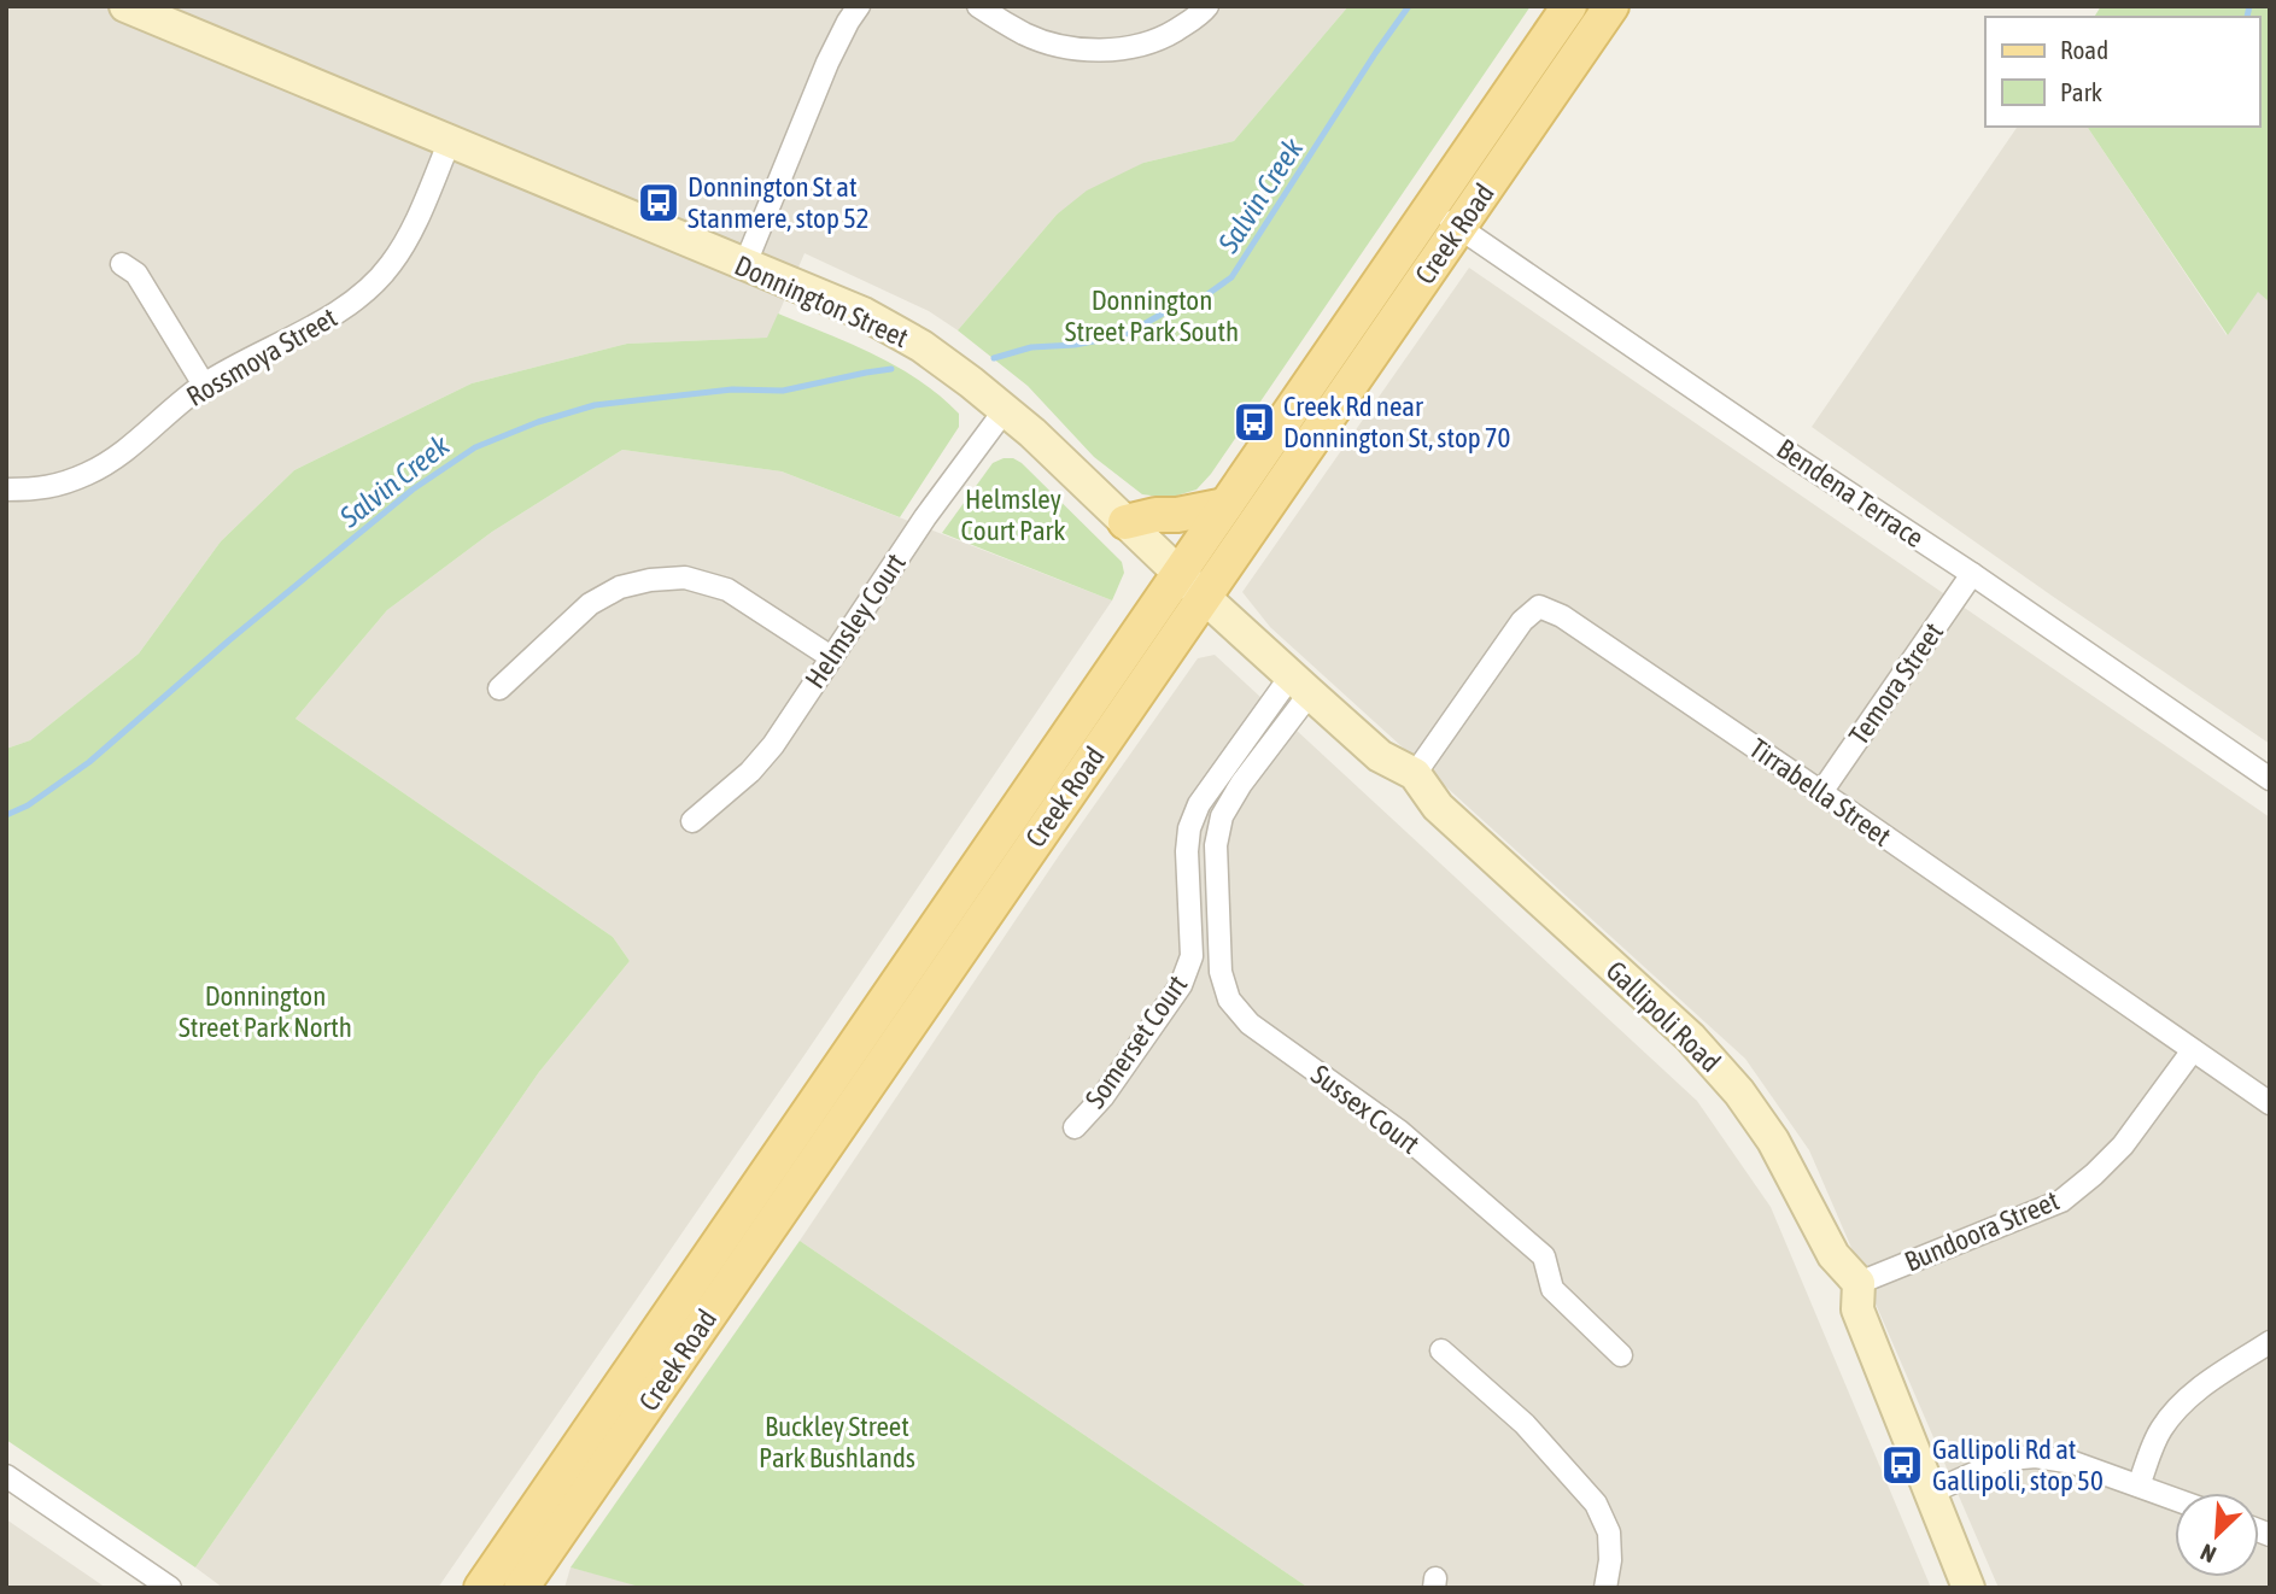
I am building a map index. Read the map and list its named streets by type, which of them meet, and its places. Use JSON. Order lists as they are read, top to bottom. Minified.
{"streets":{"main road":["Creek Road"],"street":["Donnington Street","Rossmoya Street","Bendena Terrace","Helmsley Court","Temora Street","Tirrabella Street","Gallipoli Road","Somerset Court","Sussex Court","Bundoora Street"]},"crossings":[["Creek Road","Donnington Street"],["Creek Road","Bendena Terrace"],["Creek Road","Gallipoli Road"],["Donnington Street","Rossmoya Street"],["Donnington Street","Helmsley Court"],["Donnington Street","Gallipoli Road"],["Bendena Terrace","Temora Street"],["Temora Street","Tirrabella Street"],["Tirrabella Street","Gallipoli Road"],["Tirrabella Street","Bundoora Street"],["Gallipoli Road","Sussex Court"],["Gallipoli Road","Bundoora Street"]],"water":["Salvin Creek"],"parks":["Donnington Street Park South","Helmsley Court Park","Donnington Street Park North","Buckley Street Park Bushlands"],"places":{"bus stop":["Donnington St at Stanmere, stop 52","Creek Rd near Donnington St, stop 70","Gallipoli Rd at Gallipoli, stop 50"]},"legend":["Road","Park"],"north":"bottom left"}
